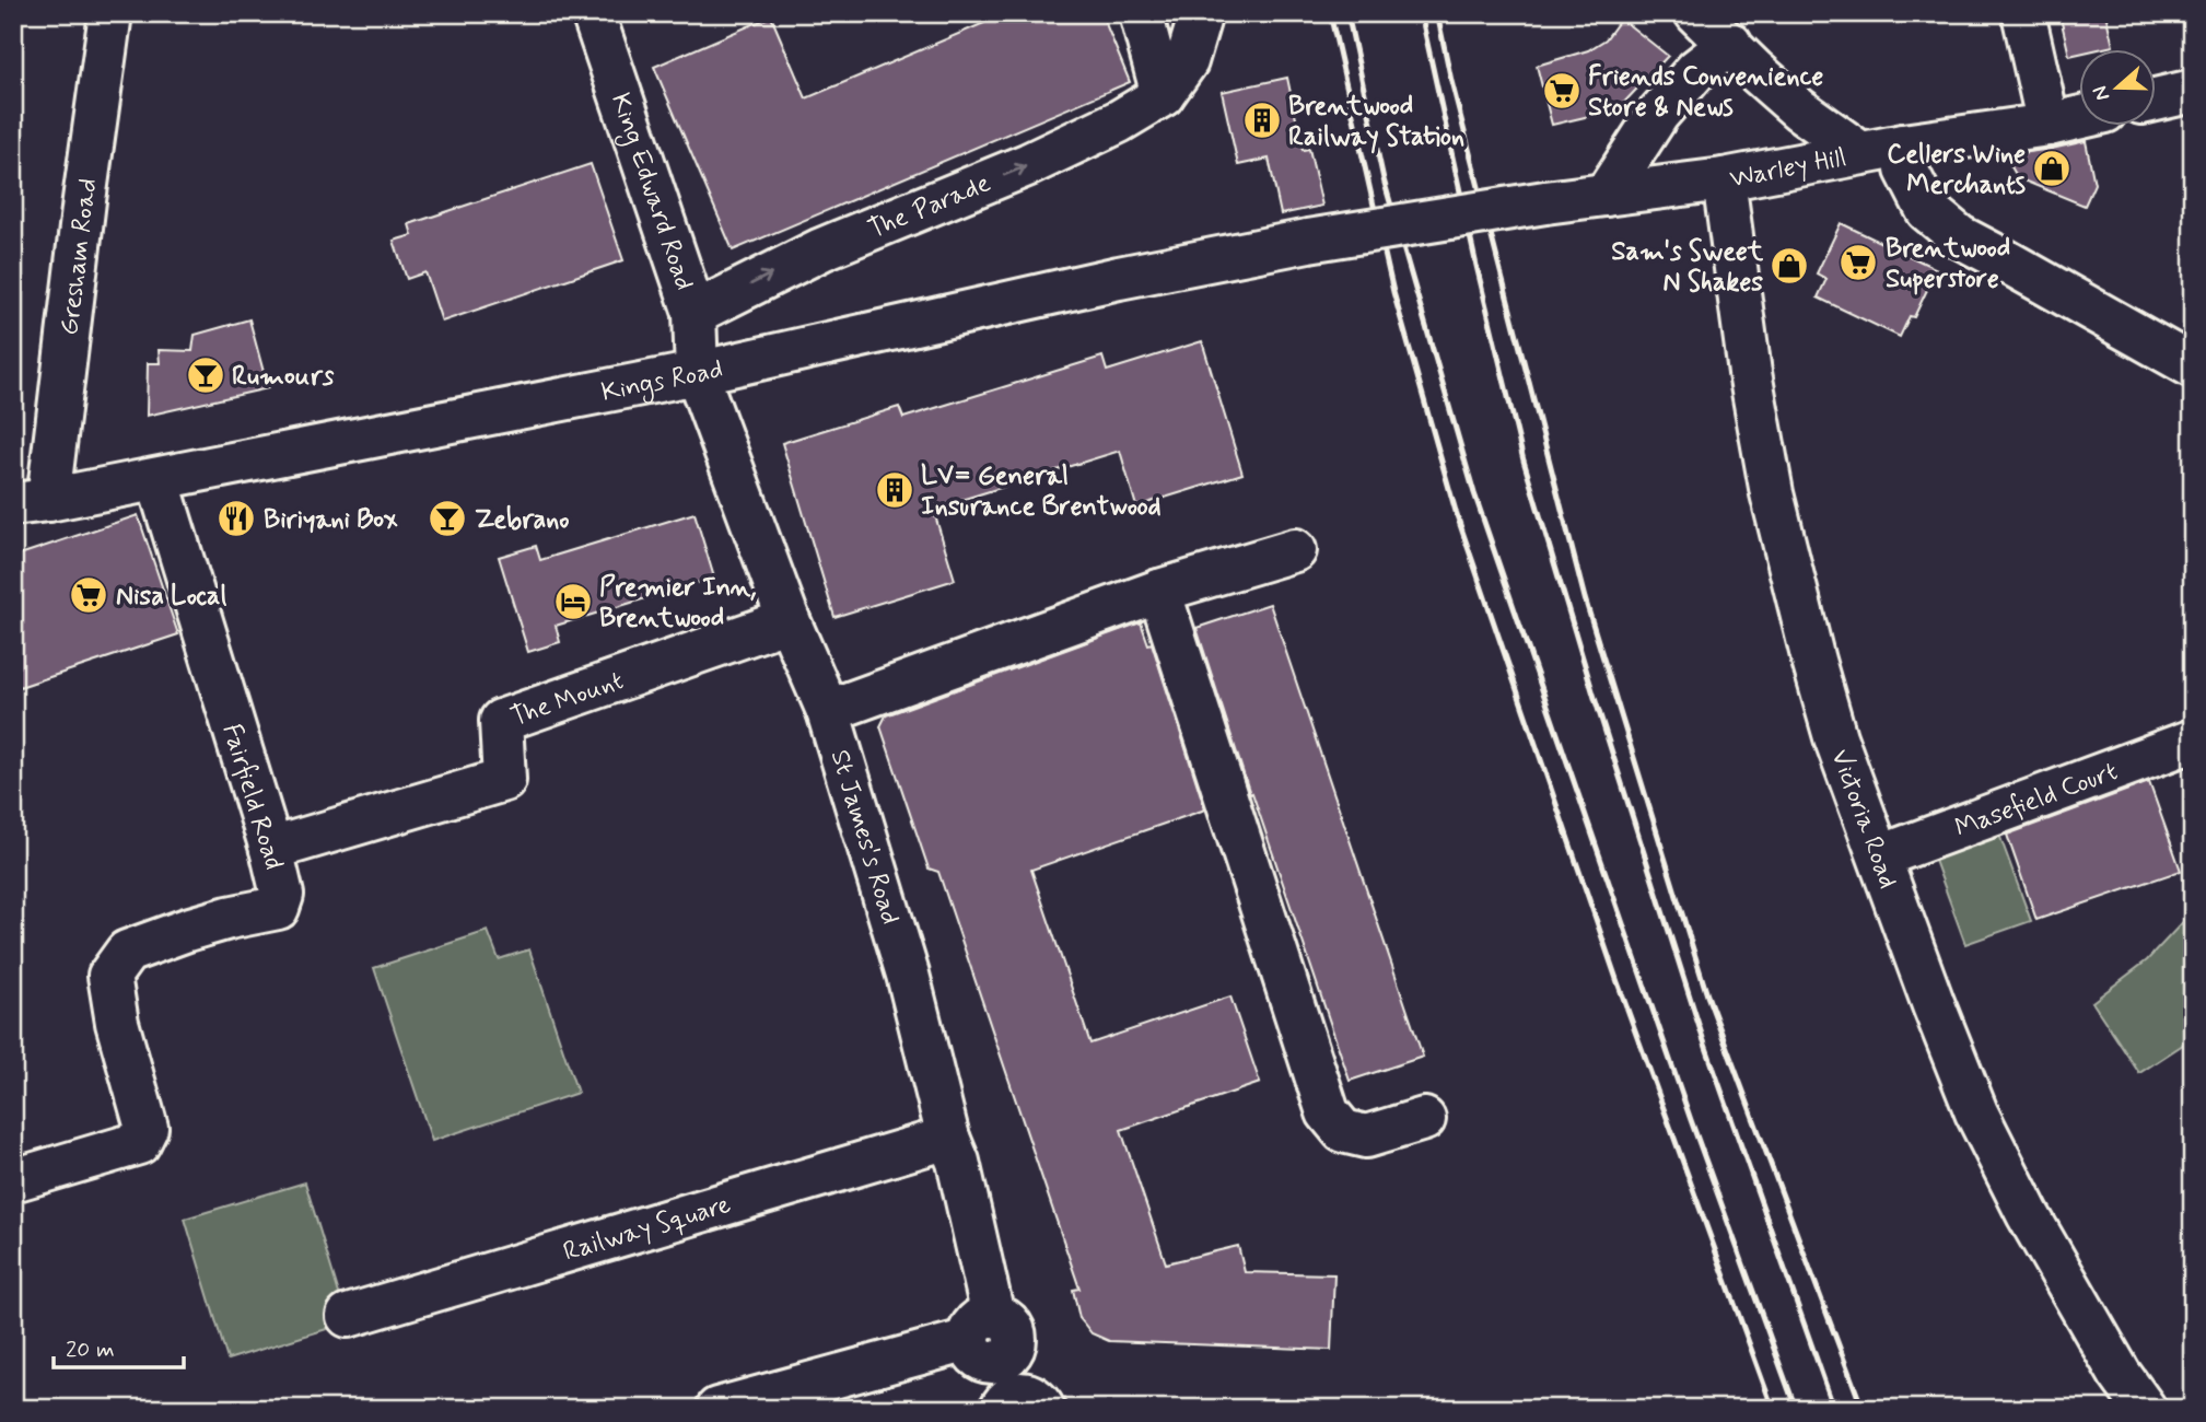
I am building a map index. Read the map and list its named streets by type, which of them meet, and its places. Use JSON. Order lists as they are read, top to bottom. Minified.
{"streets":{"street":["Warley Hill","King Edward Road","The Parade","Gresham Road","Kings Road","The Mount","Fairfield Road","Masefield Court","Victoria Road","St James's Road","Railway Square"]},"crossings":[["Warley Hill","Kings Road"],["Warley Hill","Victoria Road"],["King Edward Road","The Parade"],["King Edward Road","Kings Road"],["King Edward Road","St James's Road"],["Gresham Road","Kings Road"],["Kings Road","Fairfield Road"],["Kings Road","St James's Road"],["The Mount","Fairfield Road"],["The Mount","St James's Road"],["Masefield Court","Victoria Road"],["St James's Road","Railway Square"]],"one_way":["The Parade"],"places":{"supermarket":["Friends Convenience Store & News","Brentwood Superstore","Nisa Local"],"building":["Brentwood Railway Station","LV= General Insurance Brentwood"],"shop":["Cellers Wine Merchants","Sam's Sweet N Shakes"],"bar":["Rumours","Zebrano"],"restaurant":["Biriyani Box"],"hotel":["Premier Inn, Brentwood"]},"scale_bar":"20 m","north":"left"}
